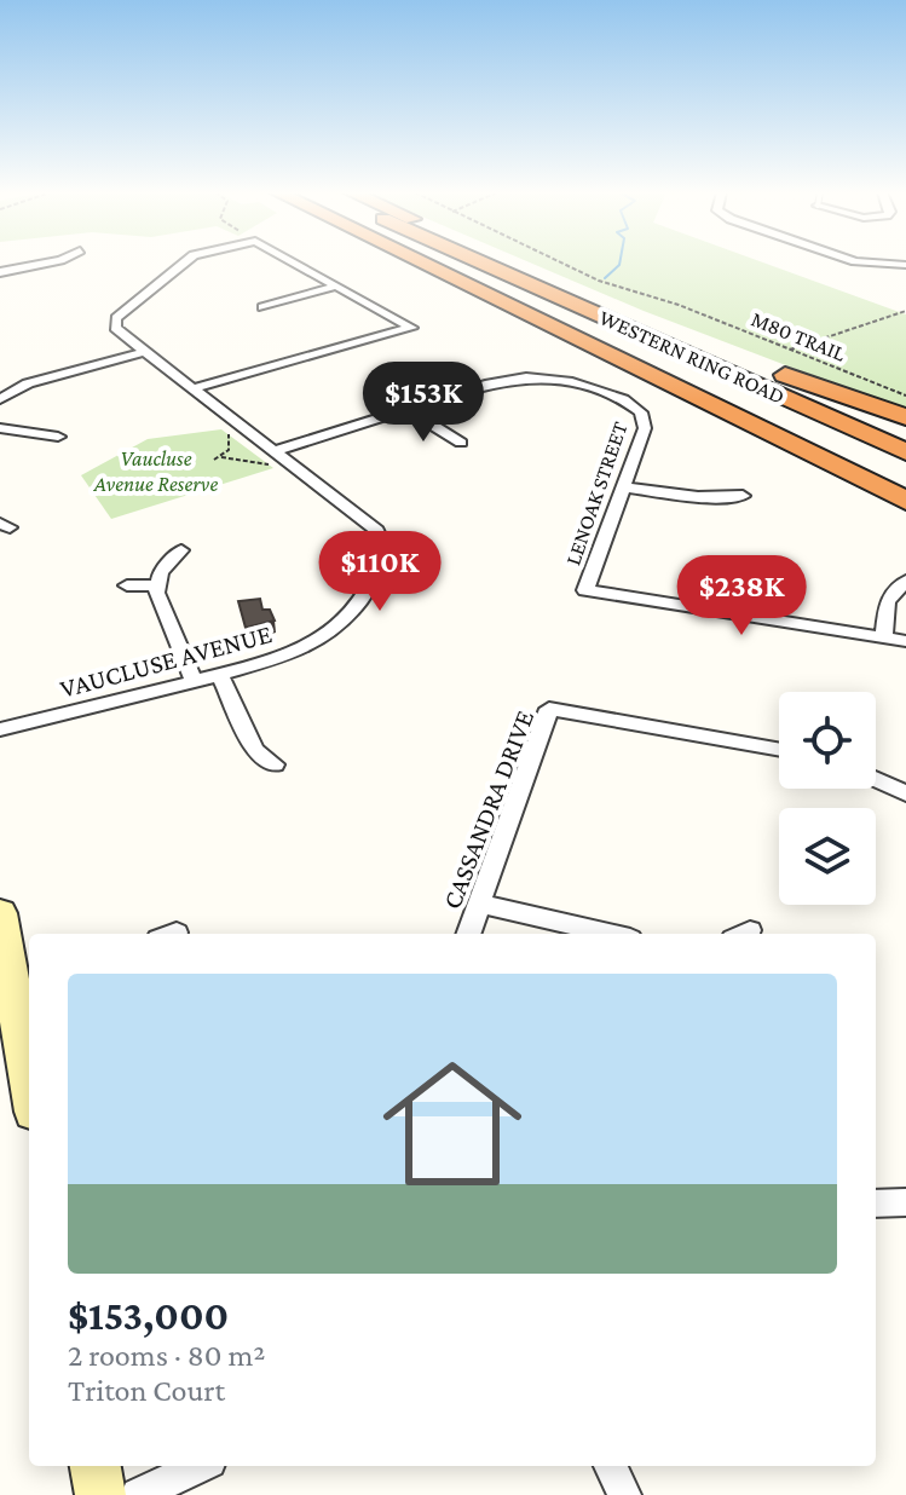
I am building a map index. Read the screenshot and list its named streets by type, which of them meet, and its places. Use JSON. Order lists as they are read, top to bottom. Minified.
{"streets":{"highway":["WESTERN RING ROAD"],"street":["LENOAK STREET","VAUCLUSE AVENUE","CASSANDRA DRIVE"],"path":["M80 TRAIL"]},"crossings":[["LENOAK STREET","VAUCLUSE AVENUE"]],"parks":["Vaucluse Avenue Reserve"],"page":{"price":["$153K","$110K","$238K"],"list":[{"name":"$153,000","note":"2 rooms · 80 m² · Triton Court"}]}}
